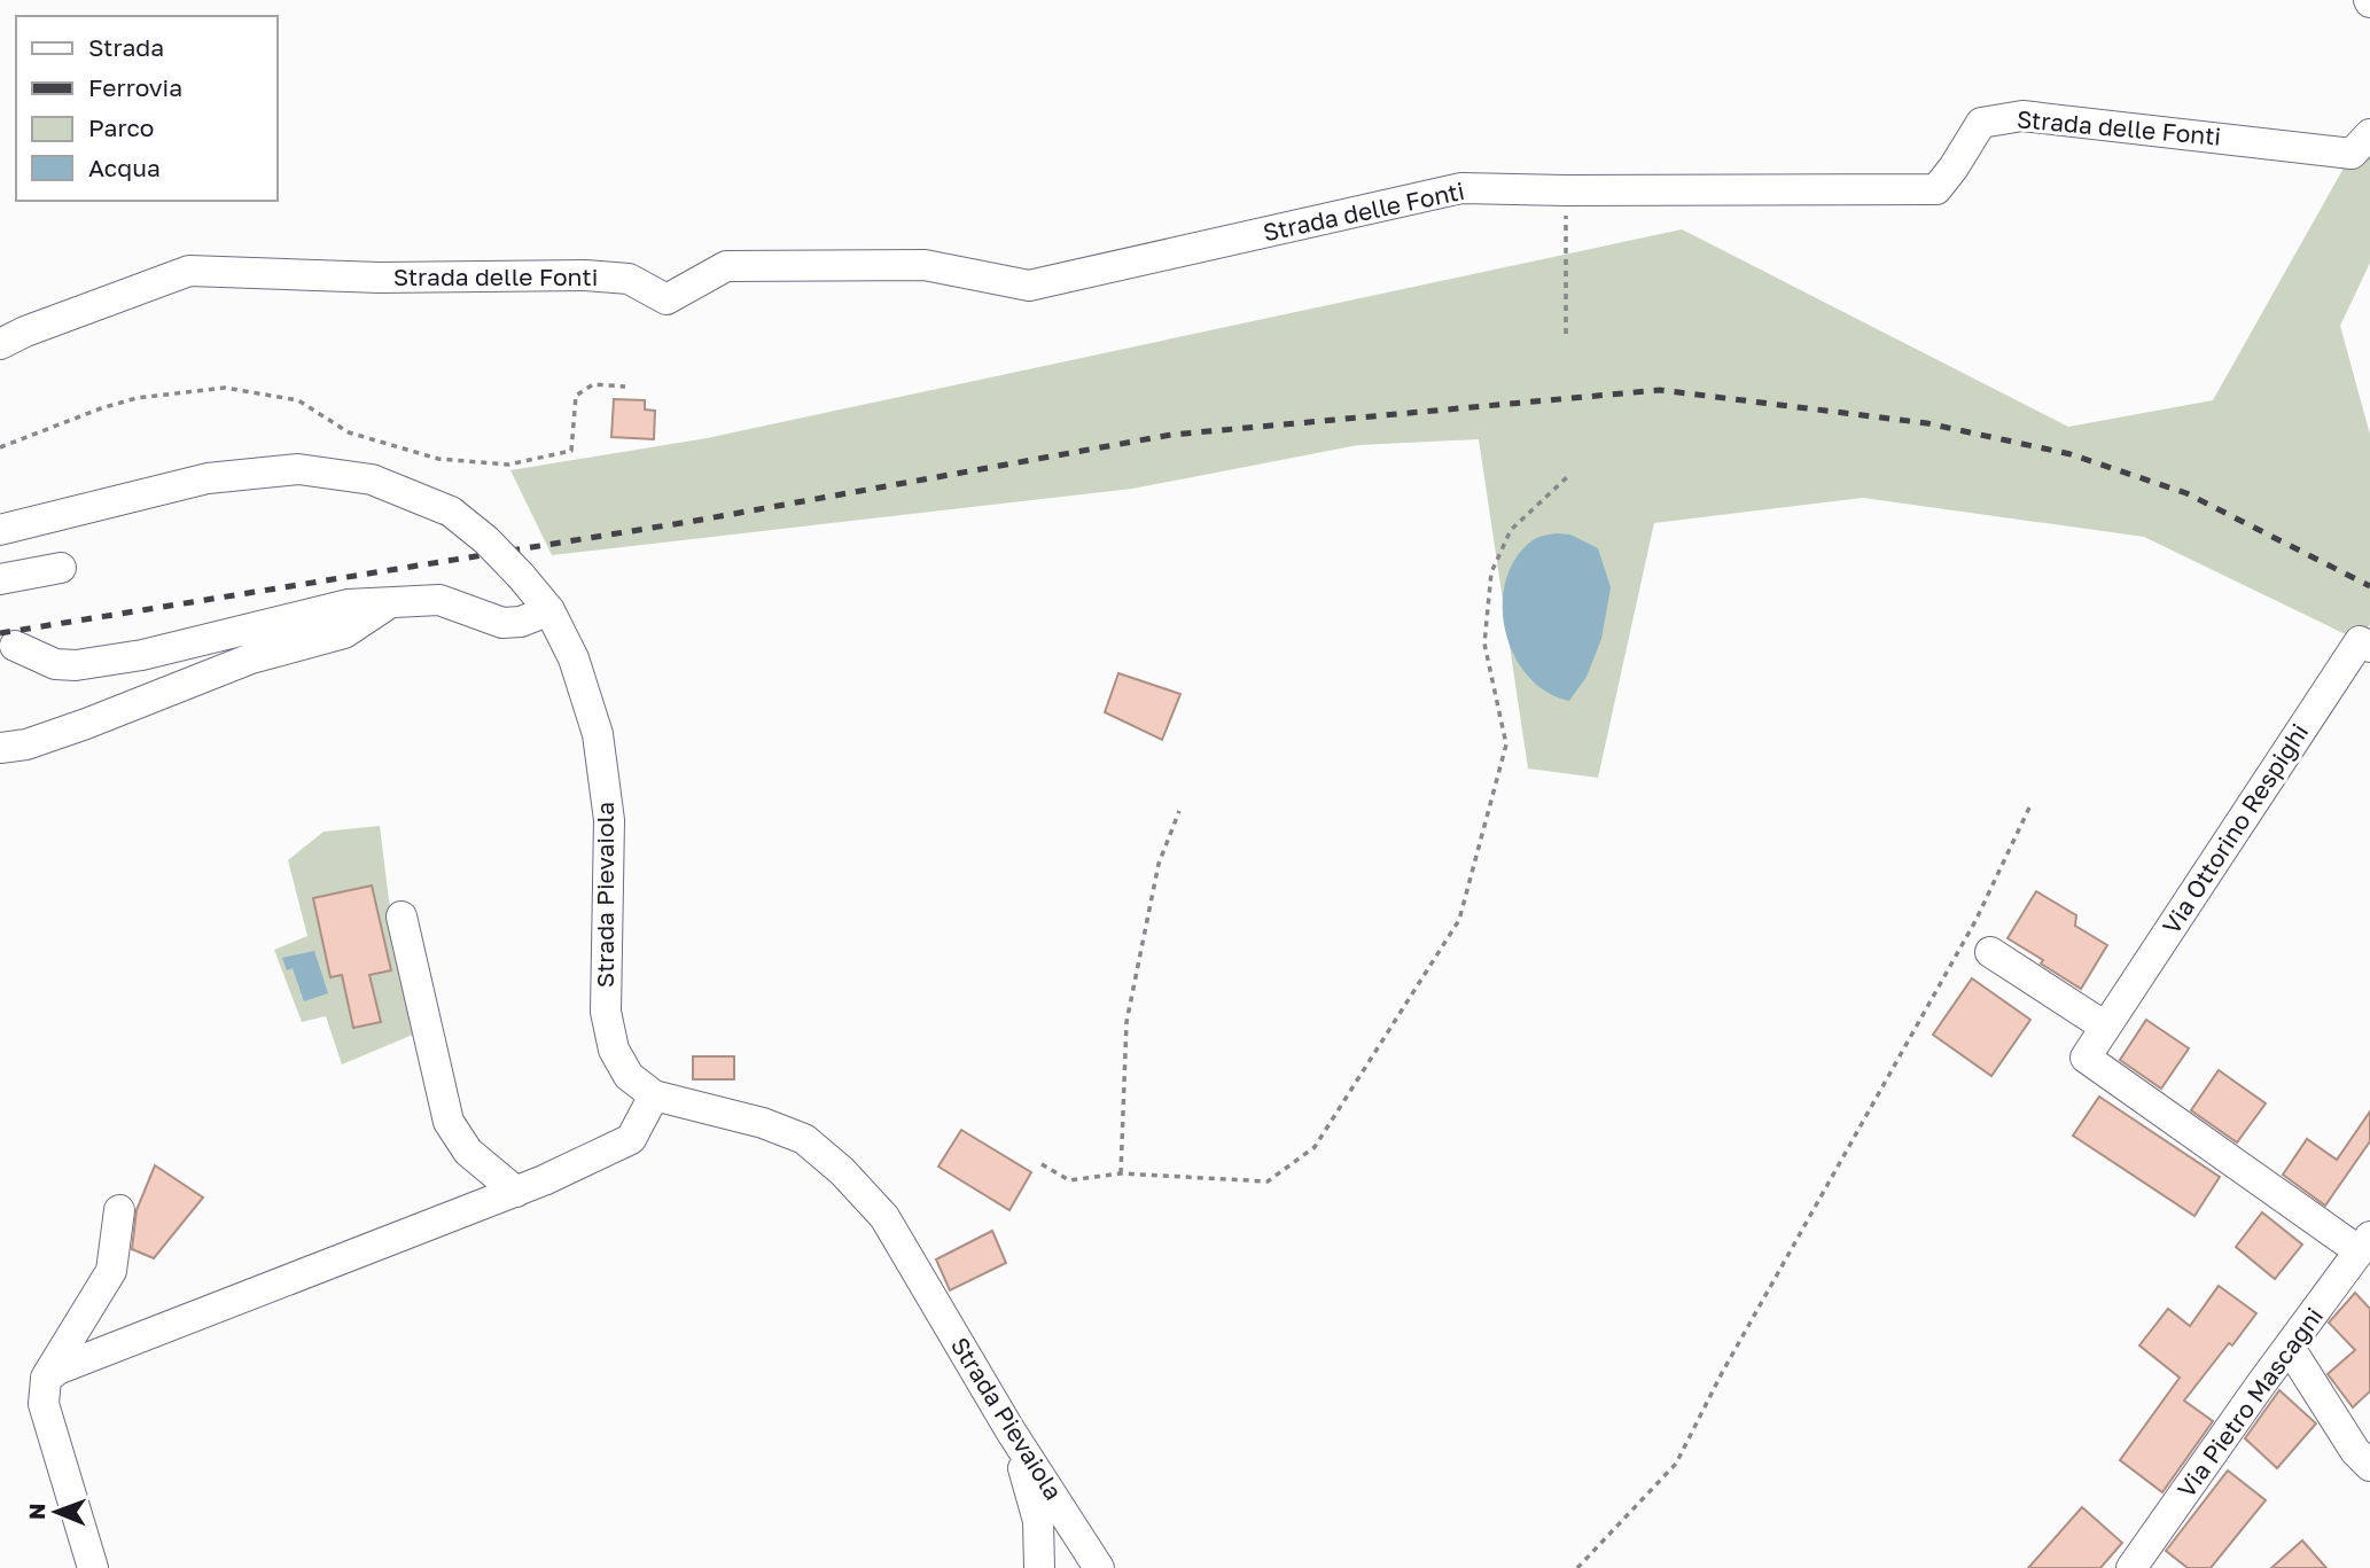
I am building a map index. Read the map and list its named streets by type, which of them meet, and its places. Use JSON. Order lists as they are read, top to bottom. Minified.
{"streets":{"street":["Strada delle Fonti","Via Ottorino Respighi","Strada Pievaiola","Via Pietro Mascagni"]},"crossings":[["Via Ottorino Respighi","Via Pietro Mascagni"]],"legend":["Strada","Ferrovia","Parco","Acqua"],"north":"left"}
